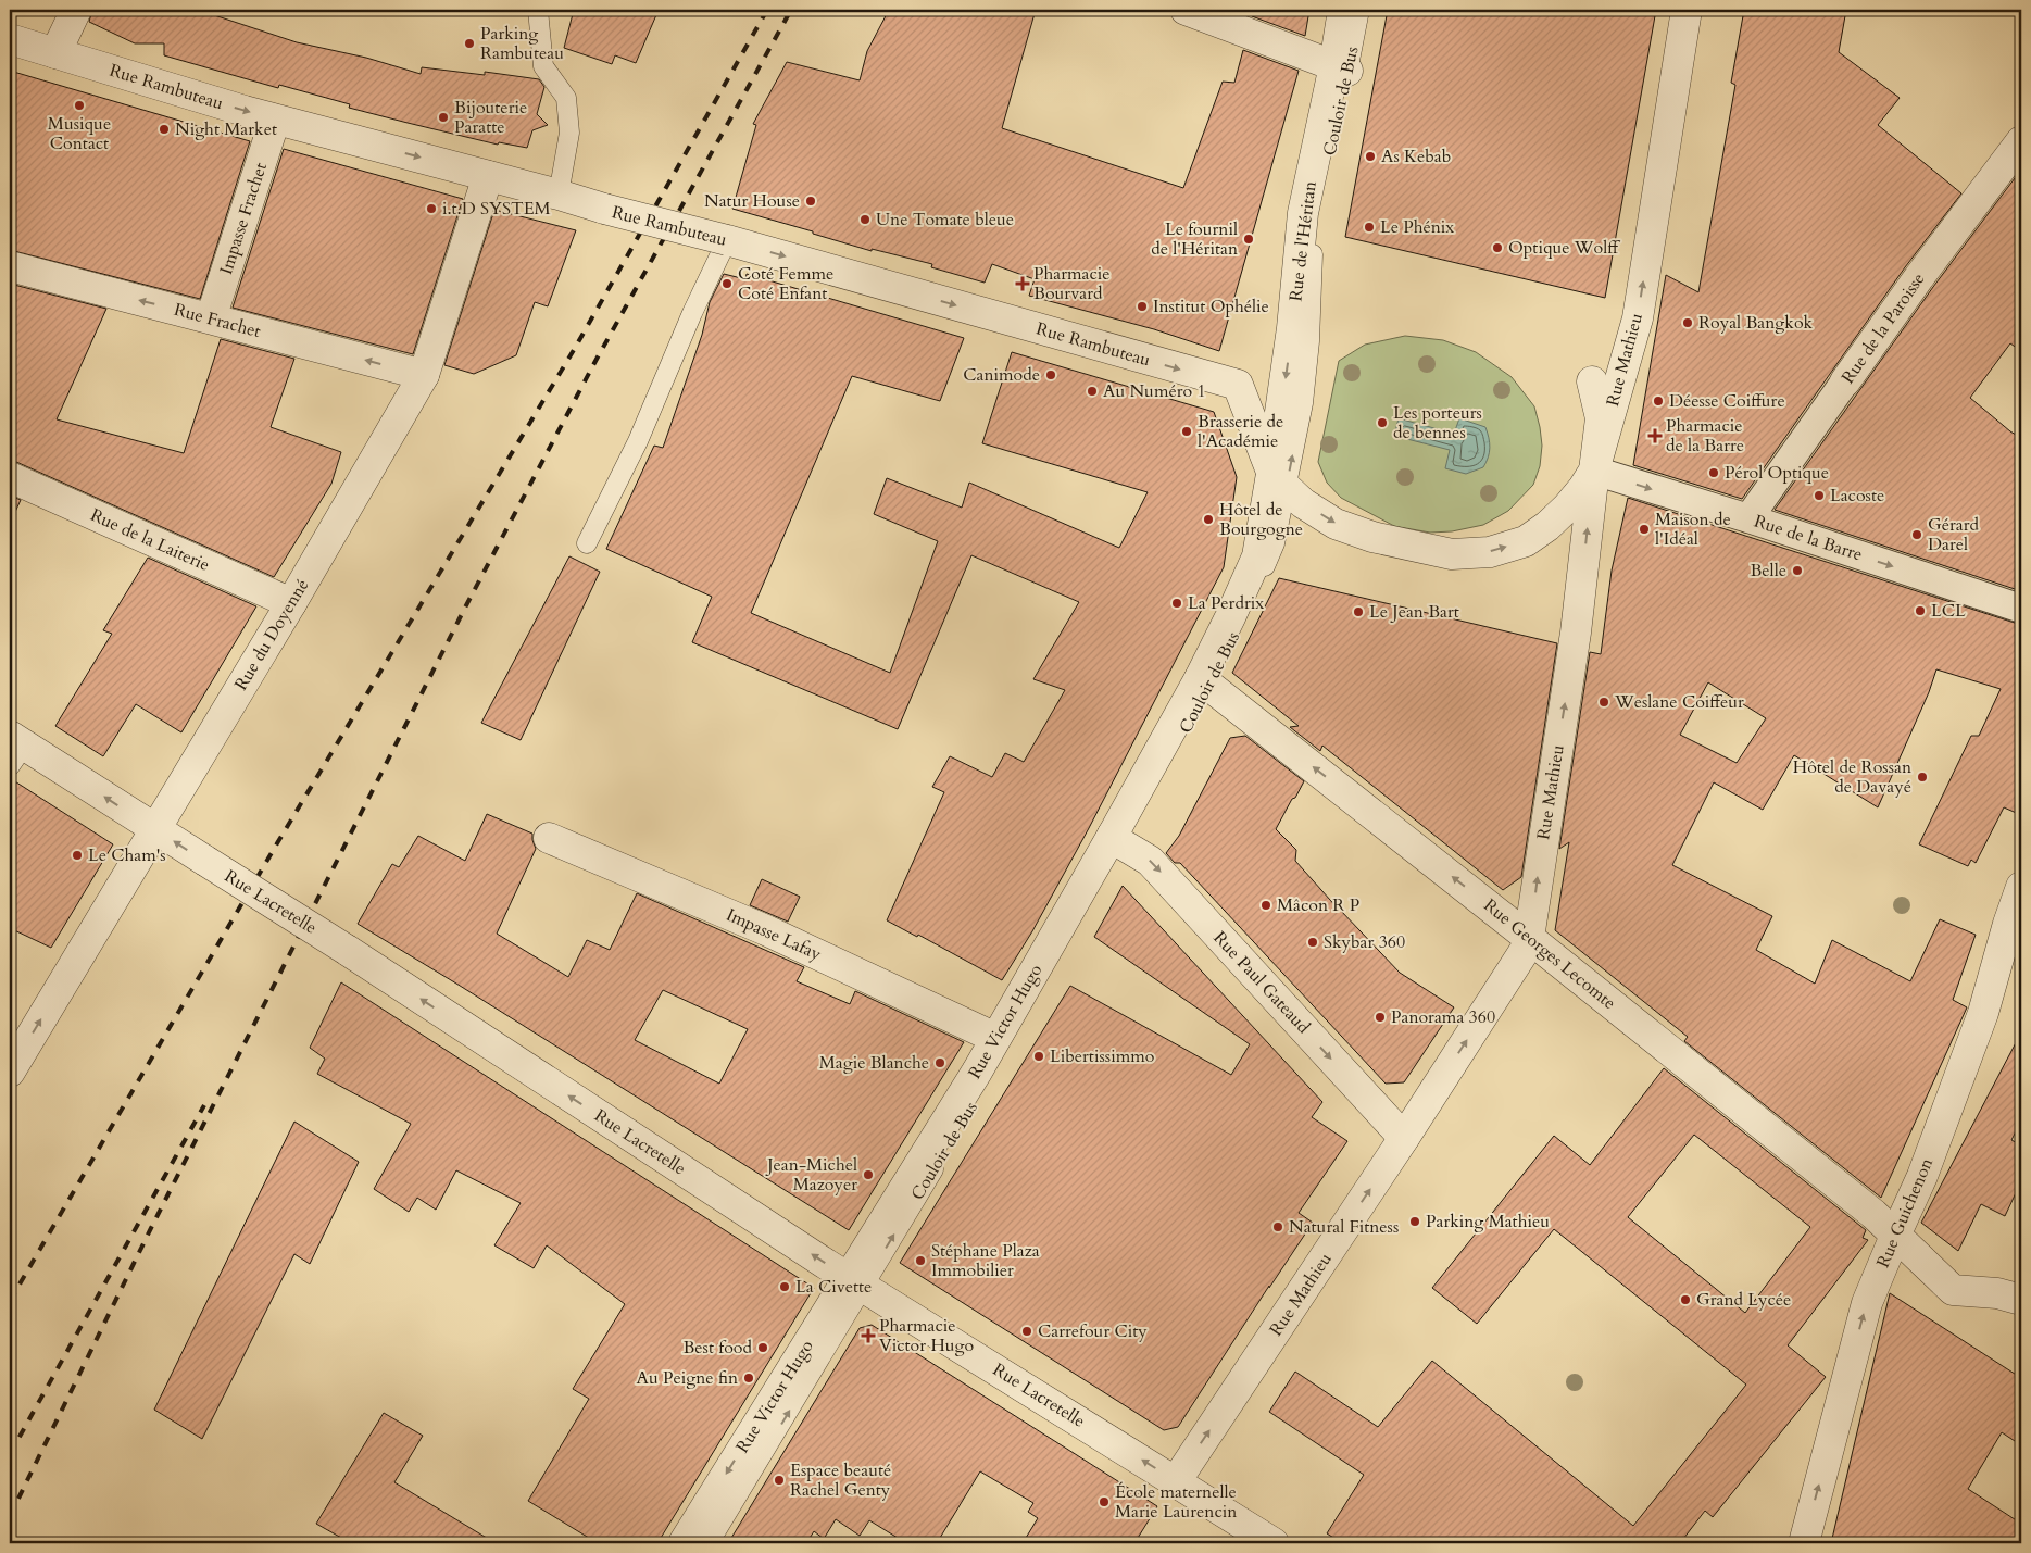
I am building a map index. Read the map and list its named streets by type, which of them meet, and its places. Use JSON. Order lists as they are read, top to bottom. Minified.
{"streets":{"street":["Rue Rambuteau","Impasse Frachet","Rue de l'Héritan","Rue Frachet","Rue de la Paroisse","Rue Mathieu","Rue de la Barre","Rue de la Laiterie","Rue du Doyenné","Rue Lacretelle","Impasse Lafay","Rue Georges Lecomte","Rue Paul Gateaud","Rue Victor Hugo","Rue Guichenon"],"lane":["Couloir de Bus"]},"crossings":[["Rue Rambuteau","Couloir de Bus"],["Rue Rambuteau","Impasse Frachet"],["Rue Rambuteau","Rue de l'Héritan"],["Rue Rambuteau","Rue du Doyenné"],["Rue Rambuteau","Rue Victor Hugo"],["Couloir de Bus","Rue de l'Héritan"],["Couloir de Bus","Rue Lacretelle"],["Couloir de Bus","Rue Paul Gateaud"],["Couloir de Bus","Rue Victor Hugo"],["Impasse Frachet","Rue Frachet"],["Rue de l'Héritan","Rue Victor Hugo"],["Rue Frachet","Rue du Doyenné"],["Rue de la Paroisse","Rue de la Barre"],["Rue Mathieu","Rue de la Barre"],["Rue Mathieu","Rue Lacretelle"],["Rue Mathieu","Rue Georges Lecomte"],["Rue Mathieu","Rue Paul Gateaud"],["Rue de la Laiterie","Rue du Doyenné"],["Rue du Doyenné","Rue Lacretelle"],["Rue Lacretelle","Rue Victor Hugo"],["Impasse Lafay","Rue Victor Hugo"],["Rue Georges Lecomte","Rue Victor Hugo"],["Rue Georges Lecomte","Rue Guichenon"],["Rue Paul Gateaud","Rue Victor Hugo"]],"one_way":["Rue Rambuteau","Couloir de Bus","Rue de l'Héritan","Rue Frachet","Rue Mathieu","Rue de la Barre","Rue Lacretelle","Rue Georges Lecomte","Rue Paul Gateaud","Rue Guichenon"],"places":{"other":["Parking Rambuteau","Musique Contact","Bijouterie Paratte","Night Market","As Kebab","Natur House","i.t.D SYSTEM","Une Tomate bleue","Le Phénix","Le fournil de l'Héritan","Optique Wolff","Coté Femme Coté Enfant","Institut Ophélie","Royal Bangkok","Canimode","Au Numéro 1","Déesse Coiffure","Les porteurs de bennes","Brasserie de l'Académie","Pérol Optique","Lacoste","Hôtel de Bourgogne","Maison de l'Idéal","Gérard Darel","Belle","La Perdrix","LCL","Le Jean Bart","Weslane Coiffeur","Hôtel de Rossan de Davayé","Le Cham's","Mâcon R P","Skybar 360","Panorama 360","Libertissimmo","Magie Blanche","Jean-Michel Mazoyer","Parking Mathieu","Natural Fitness","Stéphane Plaza Immobilier","La Civette","Grand Lycée","Carrefour City","Best food","Au Peigne fin","Espace beauté Rachel Genty","École maternelle Marie Laurencin"],"health":["Pharmacie Bourvard","Pharmacie de la Barre","Pharmacie Victor Hugo"]}}
